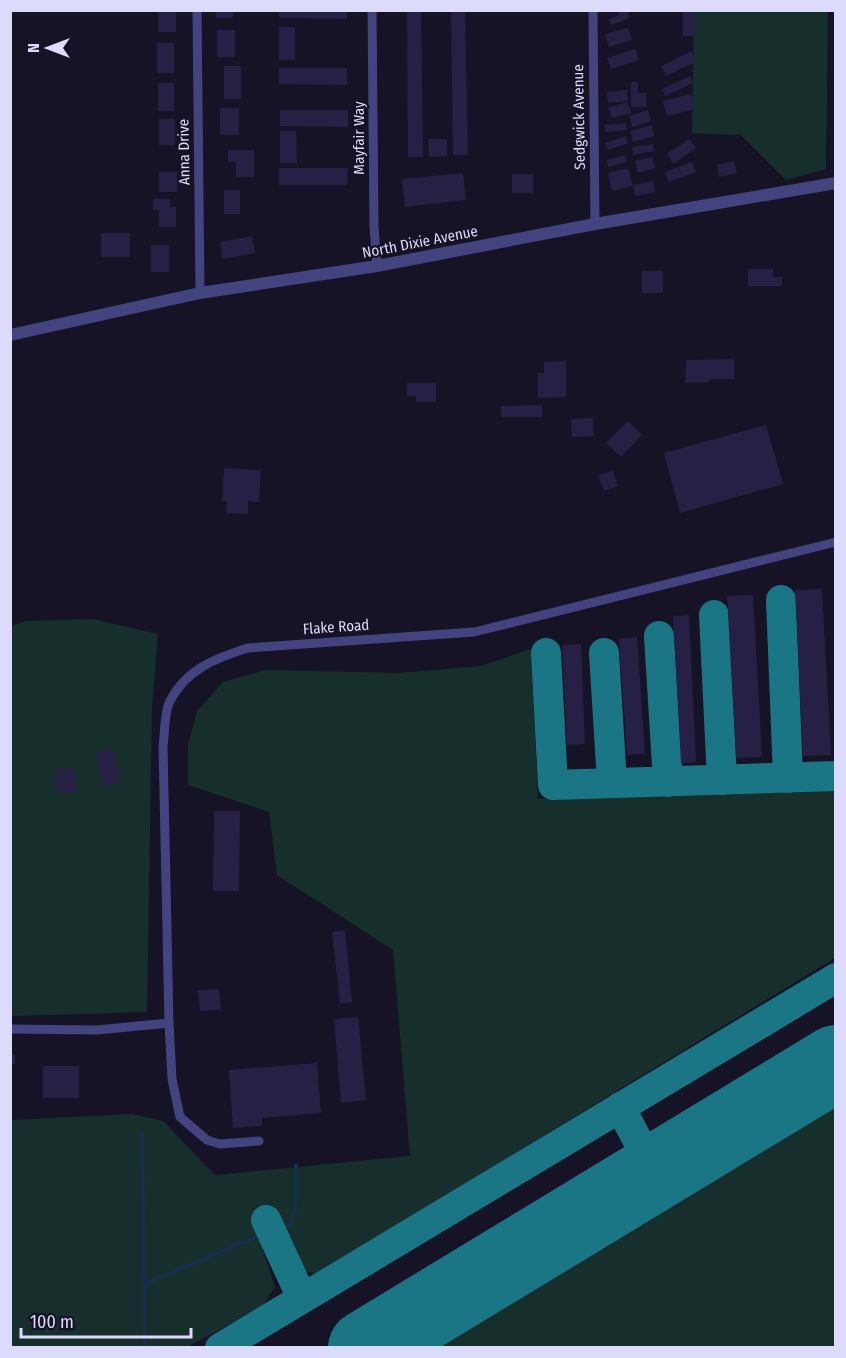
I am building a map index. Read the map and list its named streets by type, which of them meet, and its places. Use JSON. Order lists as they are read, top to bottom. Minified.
{"streets":{"street":["Sedgwick Avenue","Mayfair Way","Anna Drive","North Dixie Avenue","Flake Road"]},"crossings":[["Sedgwick Avenue","North Dixie Avenue"],["Mayfair Way","North Dixie Avenue"],["Anna Drive","North Dixie Avenue"]],"scale_bar":"100 m","north":"left"}
